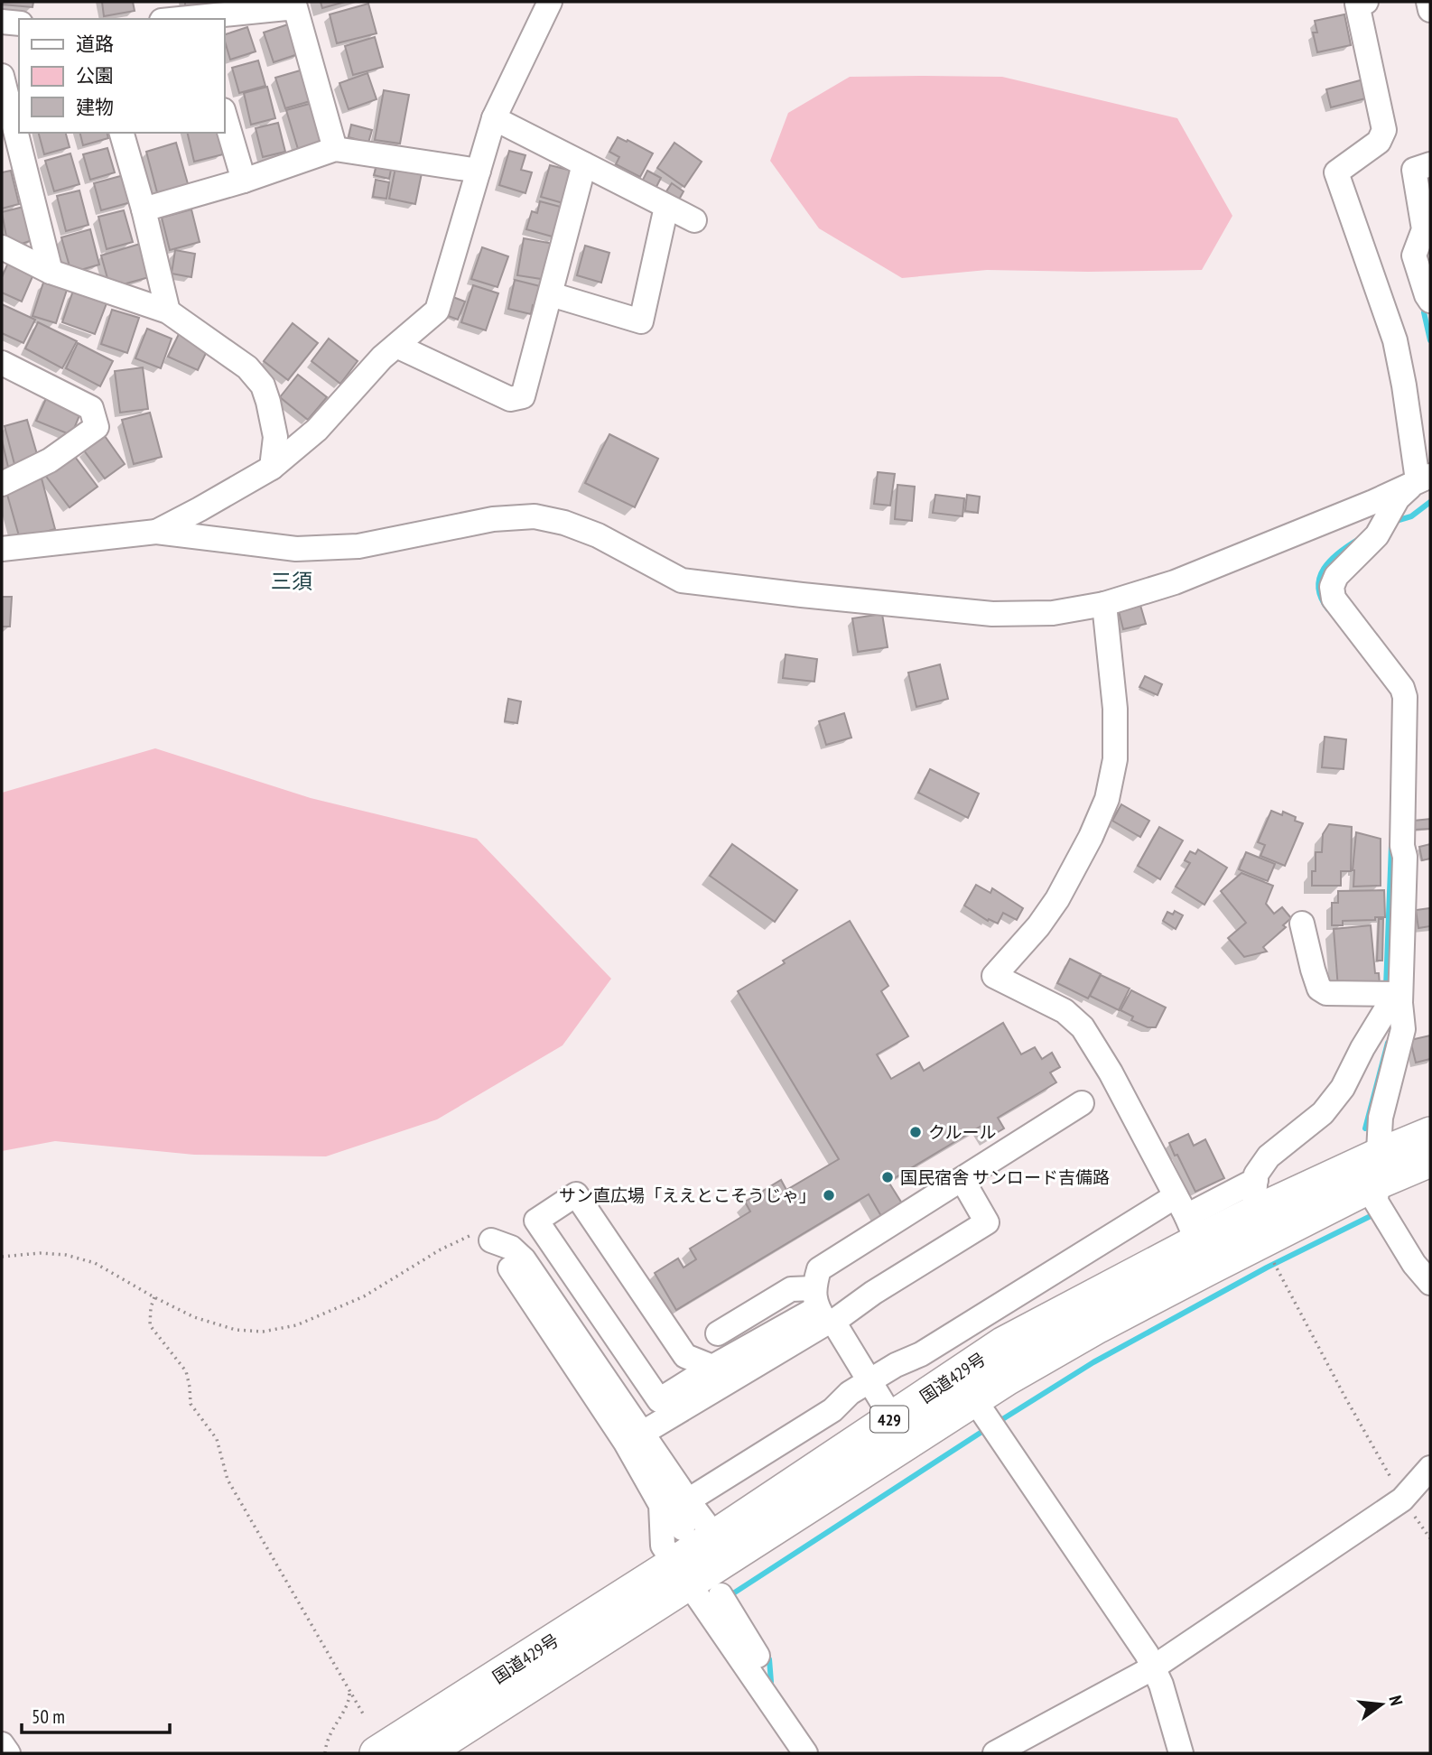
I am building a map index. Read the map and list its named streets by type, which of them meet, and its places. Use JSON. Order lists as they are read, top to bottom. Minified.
{"streets":{"highway":["国道429号","429"]},"districts":["三須"],"places":["クルール","国民宿舎 サンロード吉備路","サン直広場「ええとこそうじゃ」"],"legend":["道路","公園","建物"],"scale_bar":"50 m","north":"right"}
